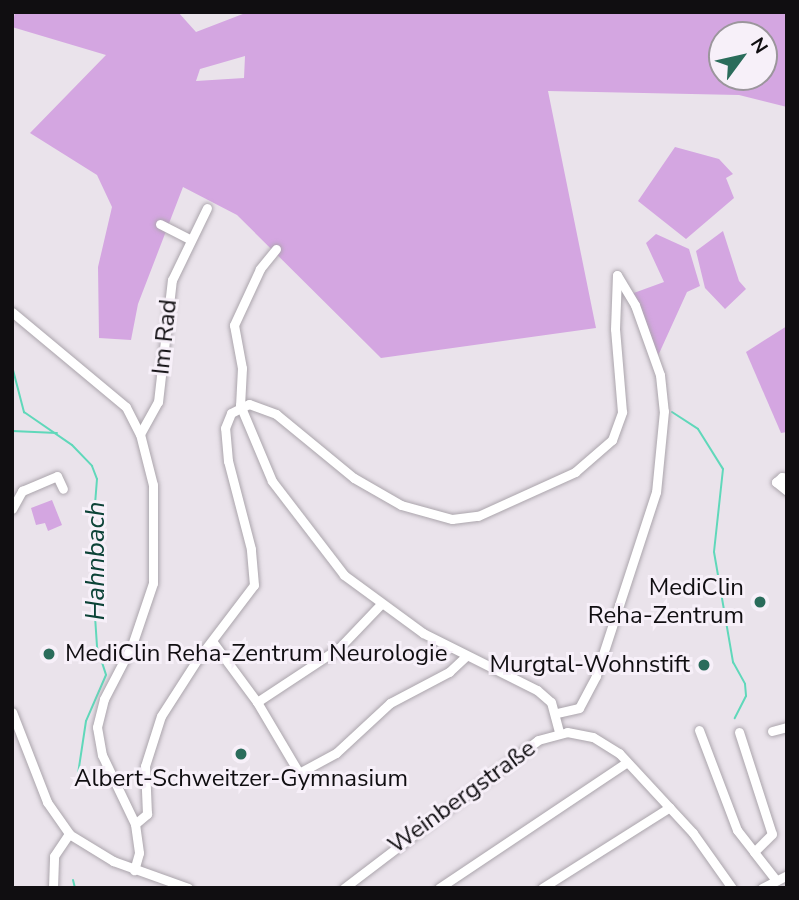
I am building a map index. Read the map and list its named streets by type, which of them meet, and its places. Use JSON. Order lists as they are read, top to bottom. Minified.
{"streets":{"street":["Im Rad","Weinbergstraße"]},"water":["Hahnbach"],"places":["MediClin Reha-Zentrum","MediClin Reha-Zentrum Neurologie","Murgtal-Wohnstift","Albert-Schweitzer-Gymnasium"],"north":"top right"}
